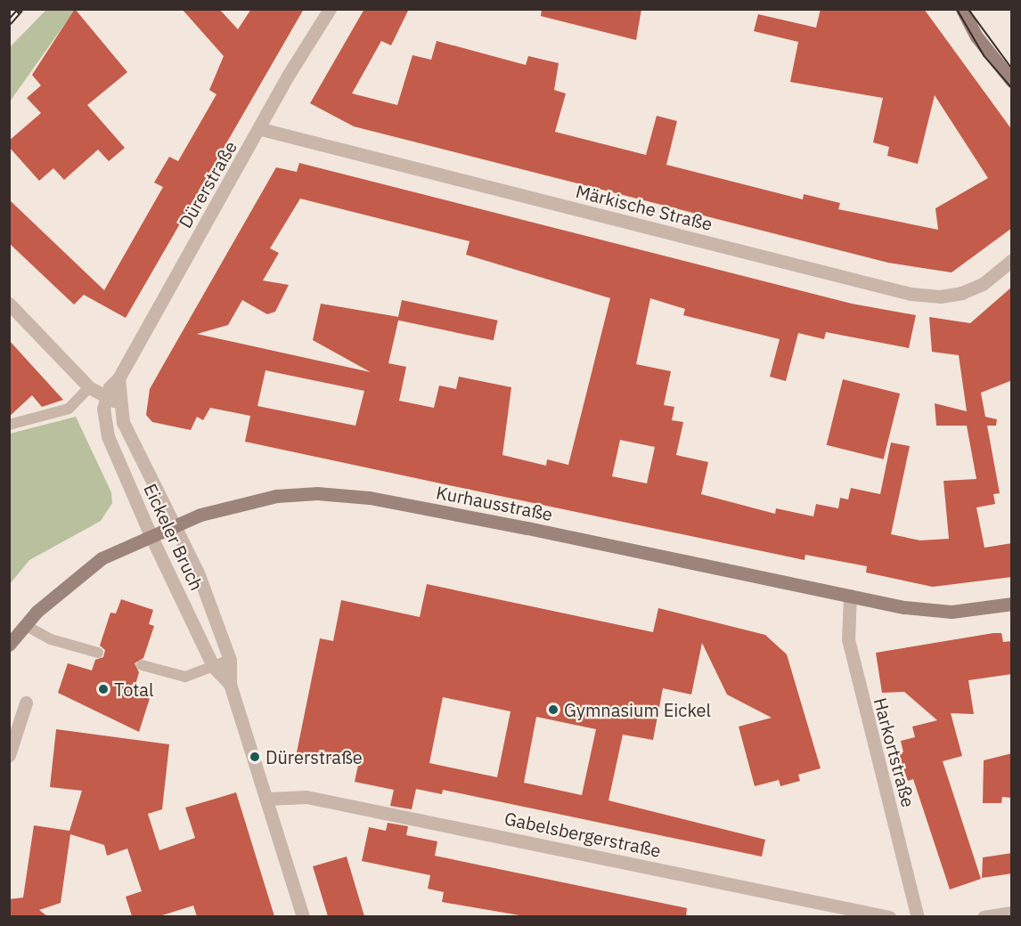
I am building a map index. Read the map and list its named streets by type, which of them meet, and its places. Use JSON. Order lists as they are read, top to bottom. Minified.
{"streets":{"street":["Dürerstraße","Märkische Straße","Kurhausstraße","Eickeler Bruch","Harkortstraße","Gabelsbergerstraße"]},"crossings":[["Dürerstraße","Märkische Straße"],["Dürerstraße","Eickeler Bruch"],["Kurhausstraße","Eickeler Bruch"],["Kurhausstraße","Harkortstraße"],["Eickeler Bruch","Gabelsbergerstraße"]],"places":["Total","Gymnasium Eickel","Dürerstraße"]}
